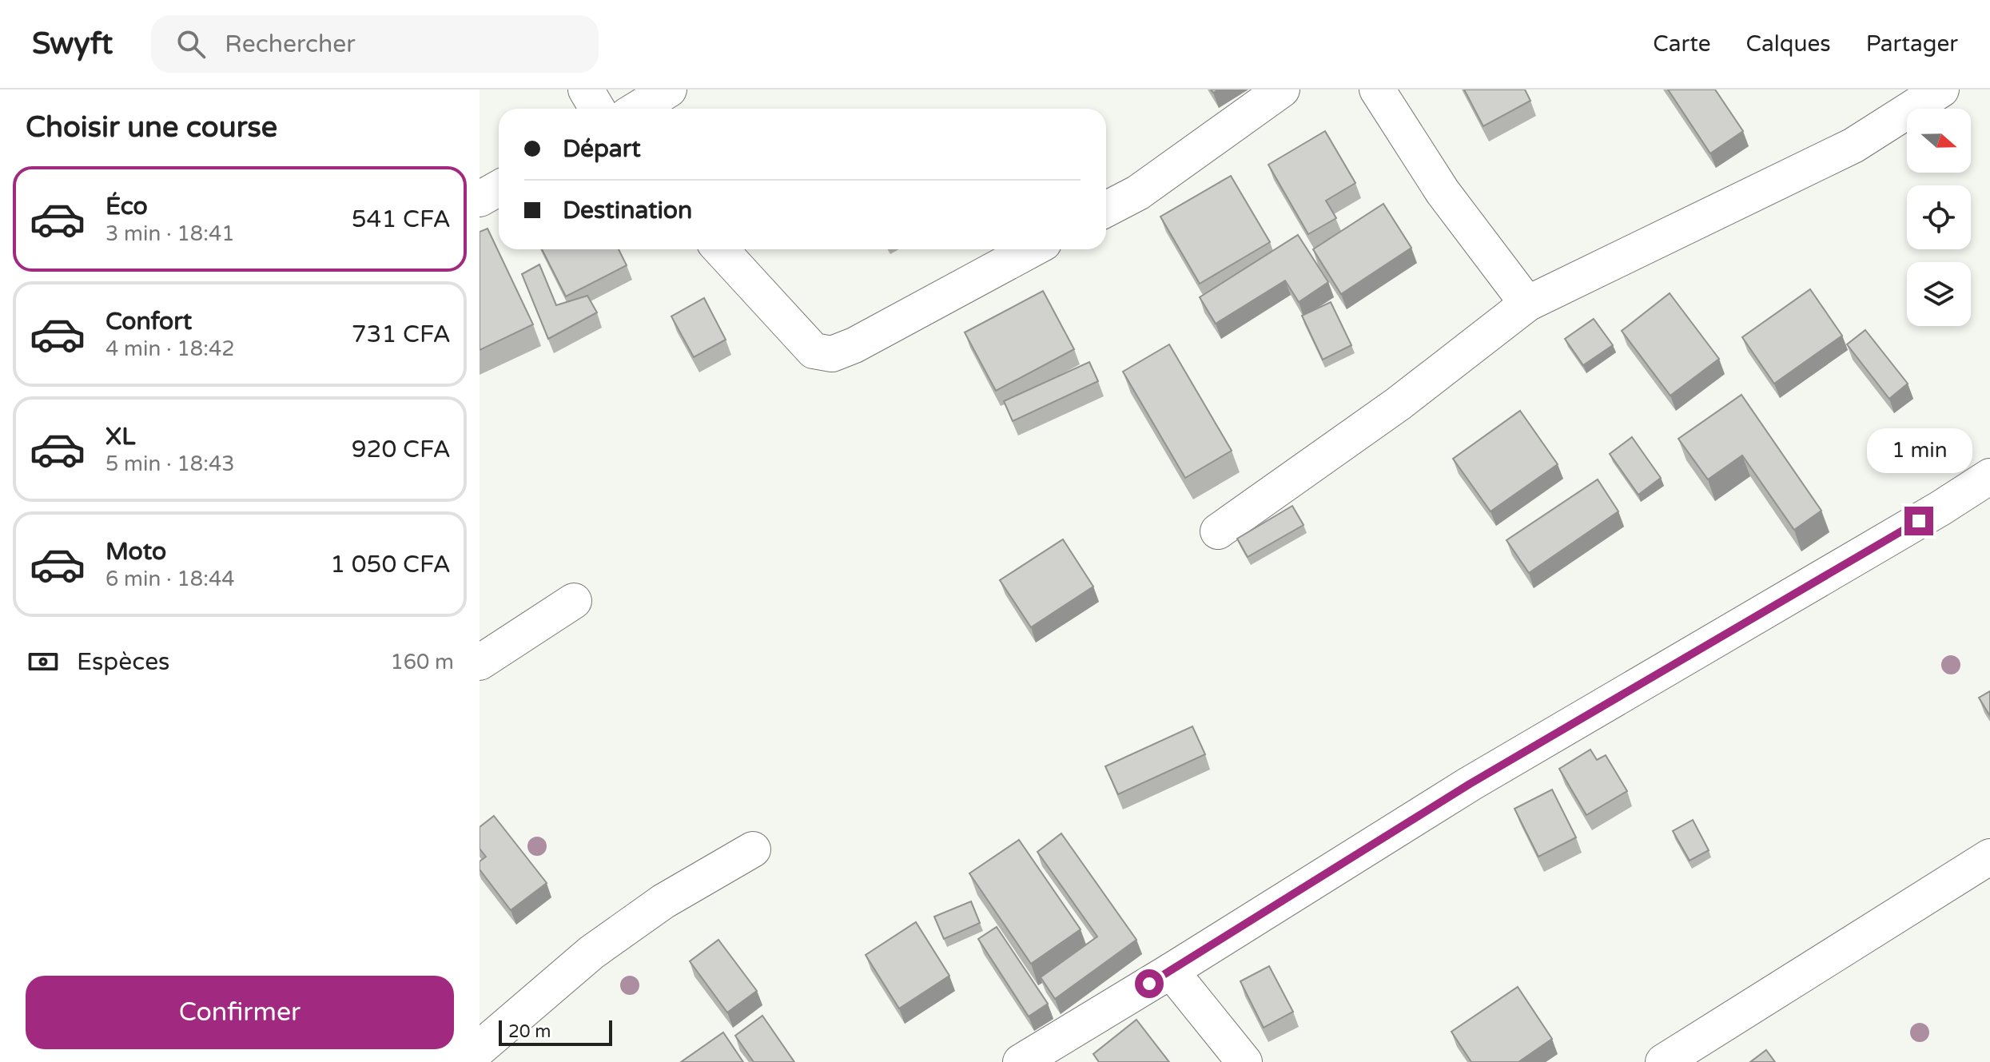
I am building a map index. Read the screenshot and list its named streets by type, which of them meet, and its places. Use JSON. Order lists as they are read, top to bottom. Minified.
{"scale_bar":"20 m","north":"right","page":{"header":"Swyft","search":"Rechercher","nav":["Carte","Calques","Partager"],"heading":"Choisir une course","banner":["Départ","Destination"],"list":[{"name":"Éco","note":"3 min · 18:41","value":"541 CFA"},{"name":"Confort","note":"4 min · 18:42","value":"731 CFA"},{"name":"XL","note":"5 min · 18:43","value":"920 CFA"},{"name":"Moto","note":"6 min · 18:44","value":"1 050 CFA"}],"bubble":"1 min","pay":["Espèces","160 m"],"buttons":"Confirmer","scale":"20 m"}}
